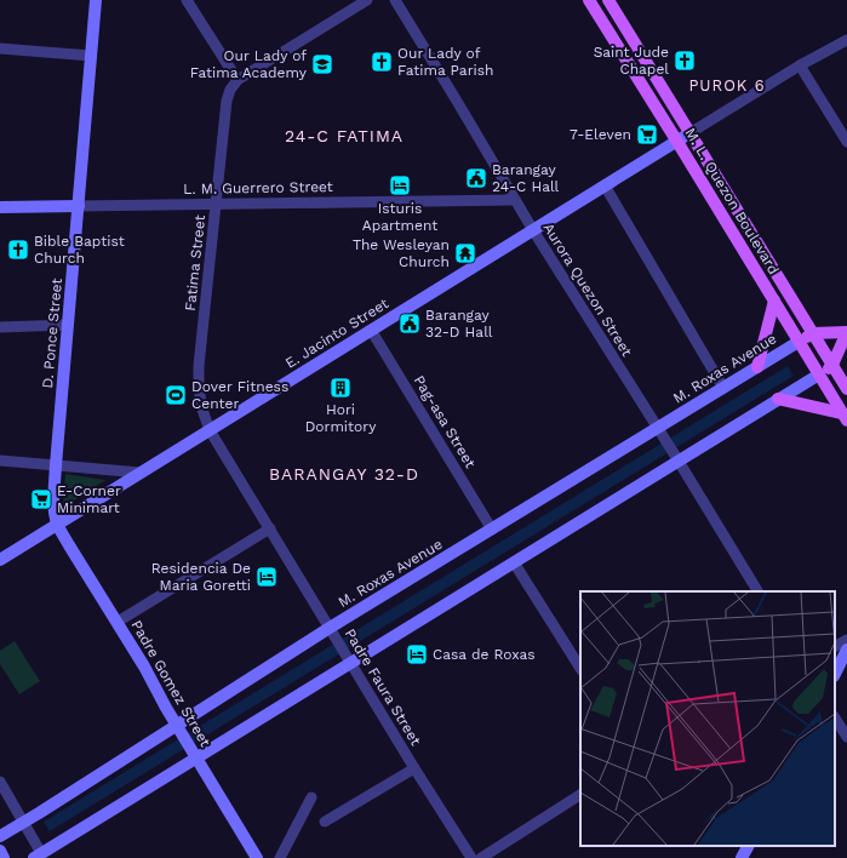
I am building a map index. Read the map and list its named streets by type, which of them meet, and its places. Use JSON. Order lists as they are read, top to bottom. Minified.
{"streets":{"main road":["L. M. Guerrero Street","M. L. Quezon Boulevard","D. Ponce Street","E. Jacinto Street","M. Roxas Avenue","Padre Gomez Street"],"street":["Fatima Street","Aurora Quezon Street","Pag-asa Street","Padre Faura Street"]},"crossings":[["L. M. Guerrero Street","Fatima Street"],["L. M. Guerrero Street","Aurora Quezon Street"],["L. M. Guerrero Street","D. Ponce Street"],["M. L. Quezon Boulevard","E. Jacinto Street"],["M. L. Quezon Boulevard","M. Roxas Avenue"],["Fatima Street","E. Jacinto Street"],["Fatima Street","Padre Faura Street"],["Aurora Quezon Street","E. Jacinto Street"],["Aurora Quezon Street","M. Roxas Avenue"],["D. Ponce Street","E. Jacinto Street"],["D. Ponce Street","Padre Gomez Street"],["E. Jacinto Street","Pag-asa Street"],["E. Jacinto Street","Padre Gomez Street"],["E. Jacinto Street","Padre Faura Street"],["M. Roxas Avenue","Pag-asa Street"],["M. Roxas Avenue","Padre Gomez Street"],["M. Roxas Avenue","Padre Faura Street"]],"districts":["PUROK 6","24-C FATIMA","BARANGAY 32-D"],"places":{"church":["Saint Jude Chapel","Our Lady of Fatima Parish","Bible Baptist Church"],"school or university":["Our Lady of Fatima Academy"],"supermarket":["7-Eleven","E-Corner Minimart"],"public building":["Barangay 24-C Hall","Barangay 32-D Hall"],"hotel":["Isturis Apartment","Residencia De Maria Goretti","Casa de Roxas"],"temple":["The Wesleyan Church"],"building":["Hori Dormitory"],"sports":["Dover Fitness Center"]}}
